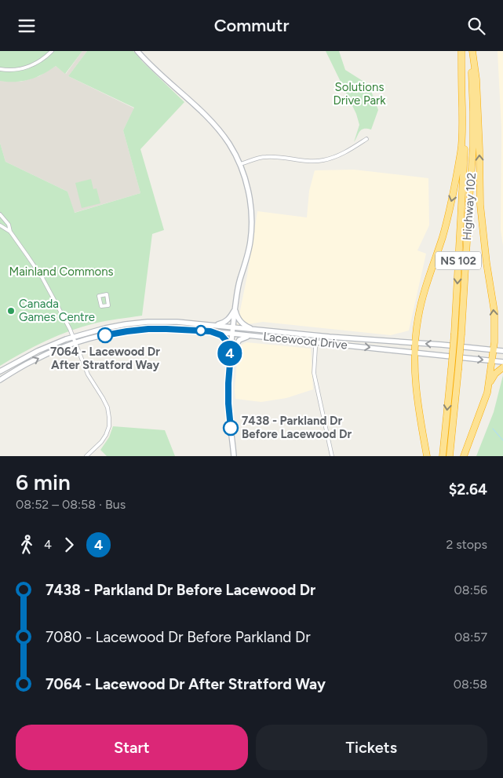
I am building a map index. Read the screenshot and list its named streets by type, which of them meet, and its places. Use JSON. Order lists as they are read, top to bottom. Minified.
{"streets":{"highway":["Highway 102","NS 102"],"main road":["Lacewood Drive"]},"parks":["Solutions Drive Park","Mainland Commons"],"places":["Canada Games Centre","7064 - Lacewood Dr After Stratford Way","7438 - Parkland Dr Before Lacewood Dr"],"lines":["bus line 4"],"page":{"header":"Commutr","on_map":"4","heading":["6 min","08:52 – 08:58 · Bus","$2.64"],"legs":["4","4","2 stops"],"list":[{"name":"7438 - Parkland Dr Before Lacewood Dr","value":"08:56"},{"name":"7080 - Lacewood Dr Before Parkland Dr","value":"08:57"},{"name":"7064 - Lacewood Dr After Stratford Way","value":"08:58"}],"buttons":["Start","Tickets"]}}
